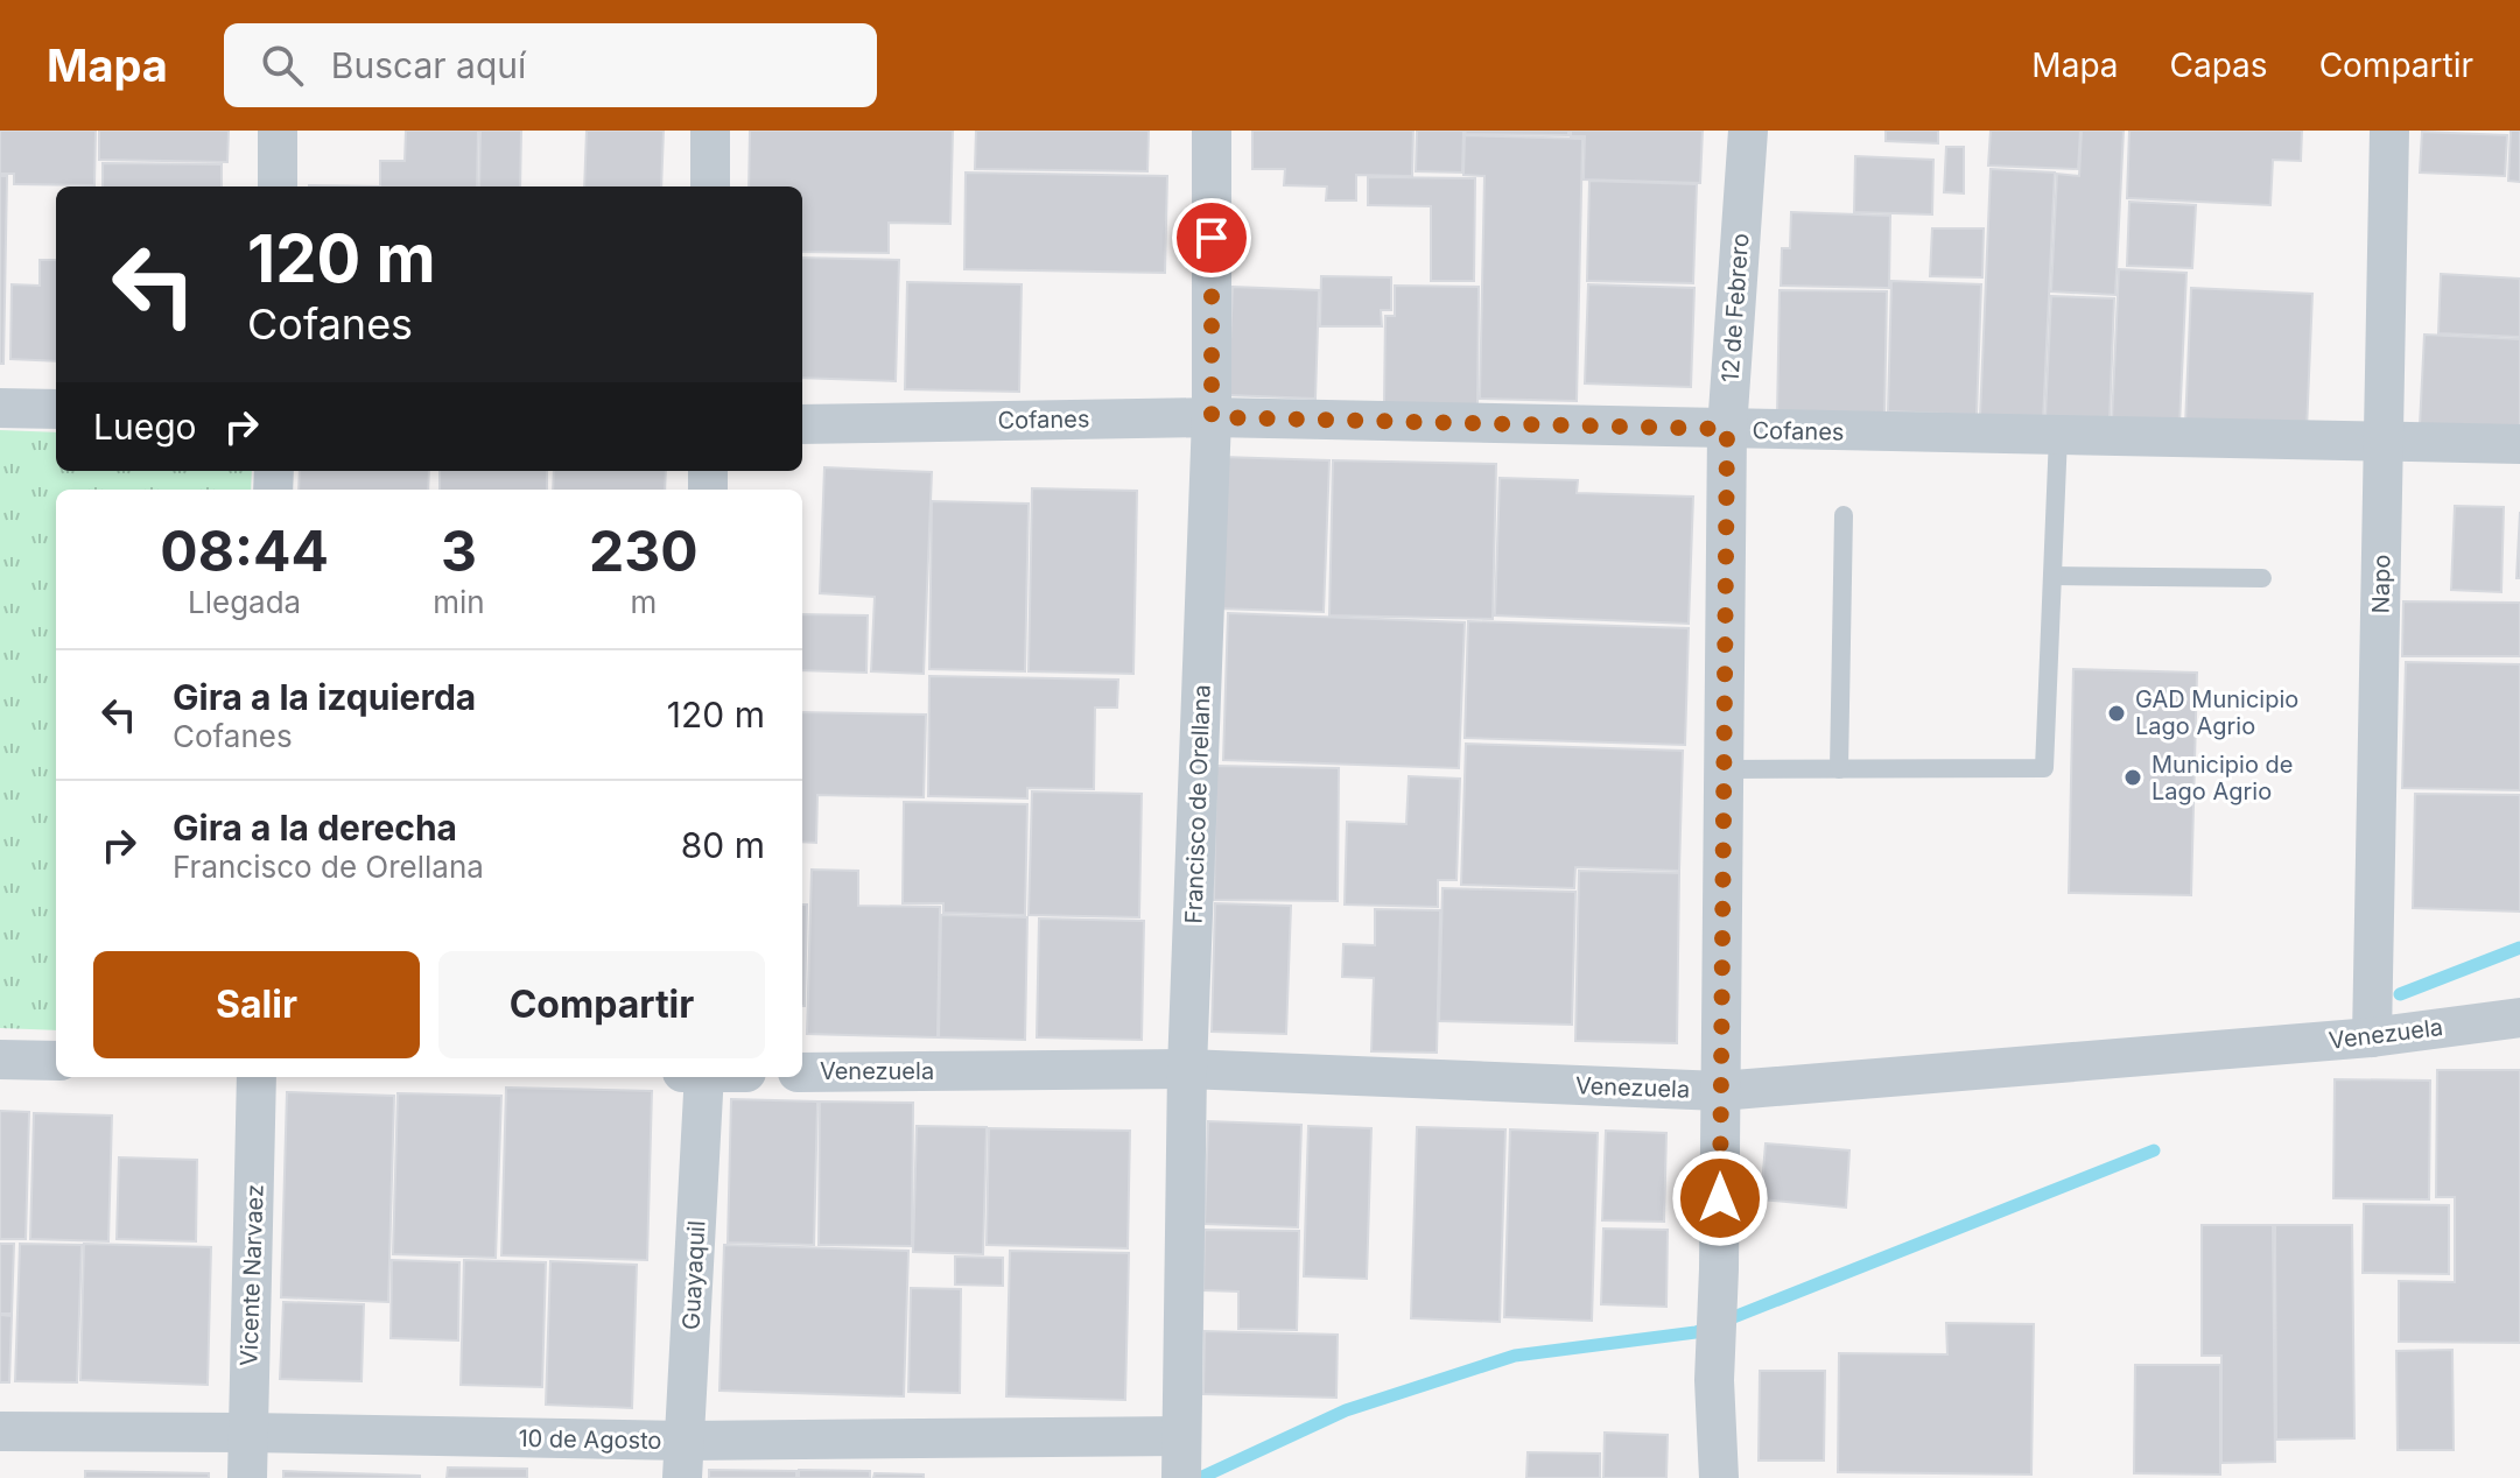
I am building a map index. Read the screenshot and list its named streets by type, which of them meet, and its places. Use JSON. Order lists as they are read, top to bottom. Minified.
{"streets":{"street":["12 de Febrero","Cofanes","Napo","Francisco de Orellana","Venezuela","Vicente Narvaez","Guayaquil","10 de Agosto"]},"crossings":[["12 de Febrero","Cofanes"],["12 de Febrero","Venezuela"],["Cofanes","Napo"],["Cofanes","Francisco de Orellana"],["Napo","Venezuela"],["Francisco de Orellana","Venezuela"],["Francisco de Orellana","10 de Agosto"],["Vicente Narvaez","10 de Agosto"],["Guayaquil","10 de Agosto"]],"places":["GAD Municipio Lago Agrio","Municipio de Lago Agrio"],"page":{"header":"Mapa","search":"Buscar aquí","nav":["Mapa","Capas","Compartir"],"turn":["120 m","Cofanes"],"then":"Luego","eta":["08:44","Llegada","3","min","230","m"],"list":[{"name":"Gira a la izquierda","note":"Cofanes","value":"120 m"},{"name":"Gira a la derecha","note":"Francisco de Orellana","value":"80 m"}],"buttons":["Salir","Compartir"]}}
